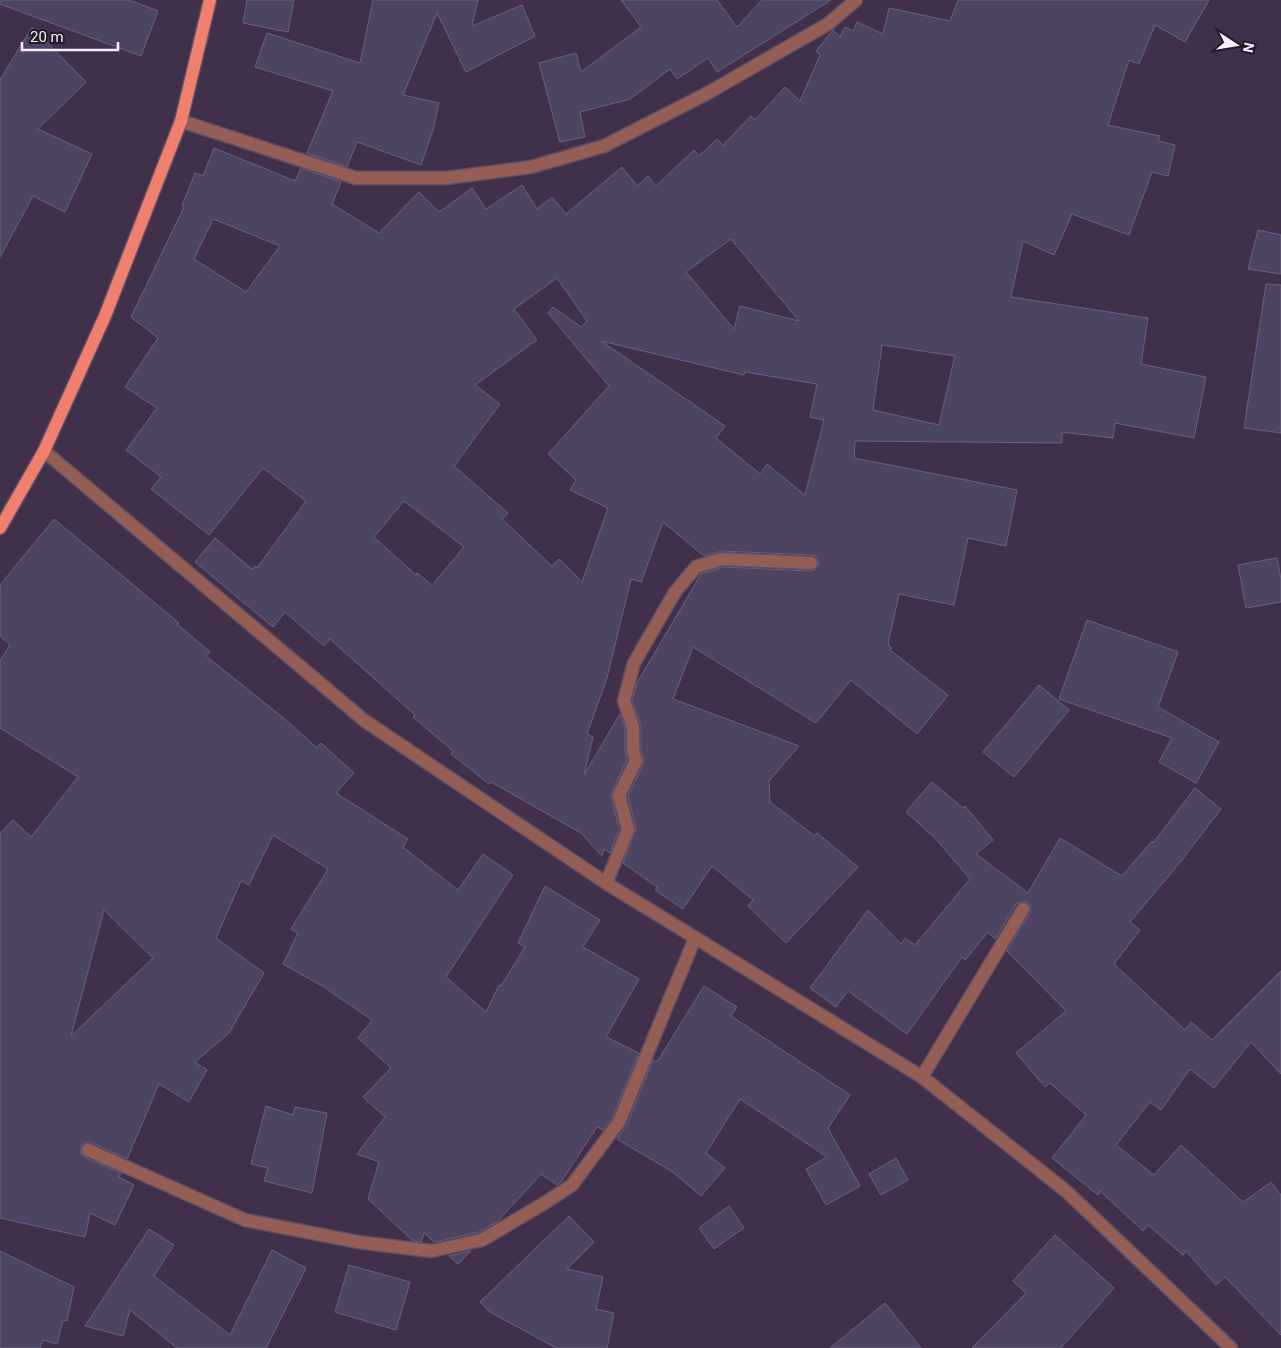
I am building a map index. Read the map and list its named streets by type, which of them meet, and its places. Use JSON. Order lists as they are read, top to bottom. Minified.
{"scale_bar":"20 m","north":"right"}
